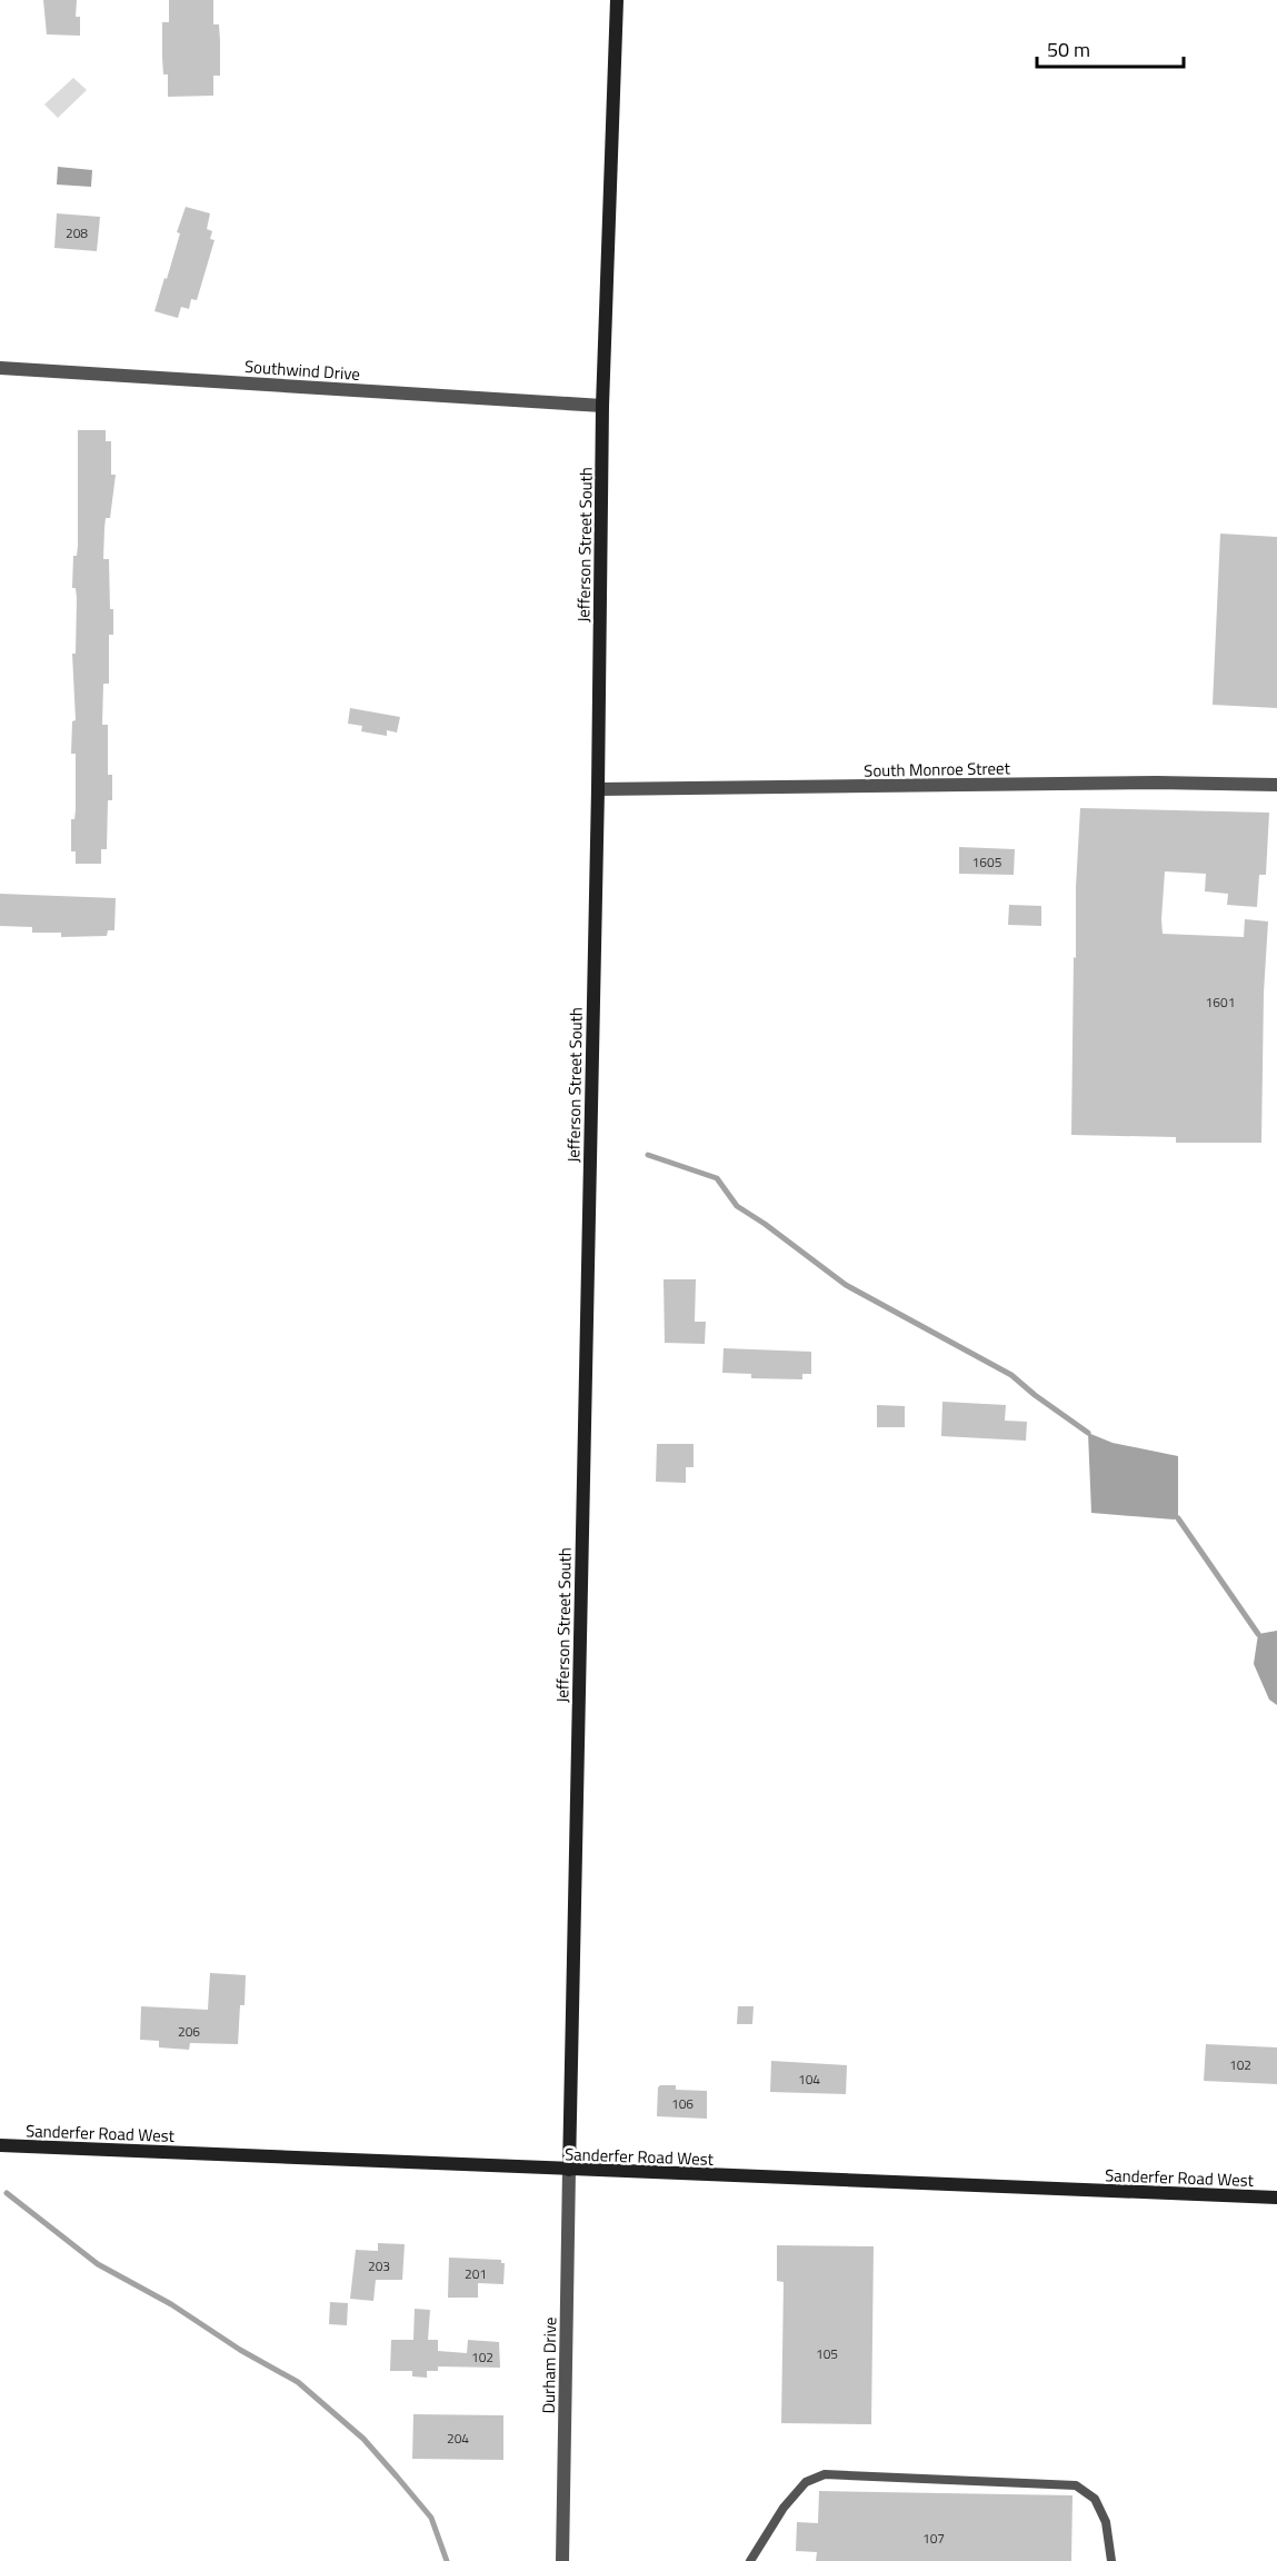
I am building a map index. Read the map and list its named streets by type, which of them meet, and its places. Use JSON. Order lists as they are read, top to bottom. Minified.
{"streets":{"street":["Southwind Drive","Jefferson Street South","South Monroe Street","Sanderfer Road West","Durham Drive"]},"crossings":[["Southwind Drive","Jefferson Street South"],["Jefferson Street South","South Monroe Street"],["Jefferson Street South","Sanderfer Road West"],["Jefferson Street South","Durham Drive"],["Sanderfer Road West","Durham Drive"]],"house_numbers":["208","1605","1601","206","102","104","106","203","201","105","102","204","107"],"scale_bar":"50 m"}
